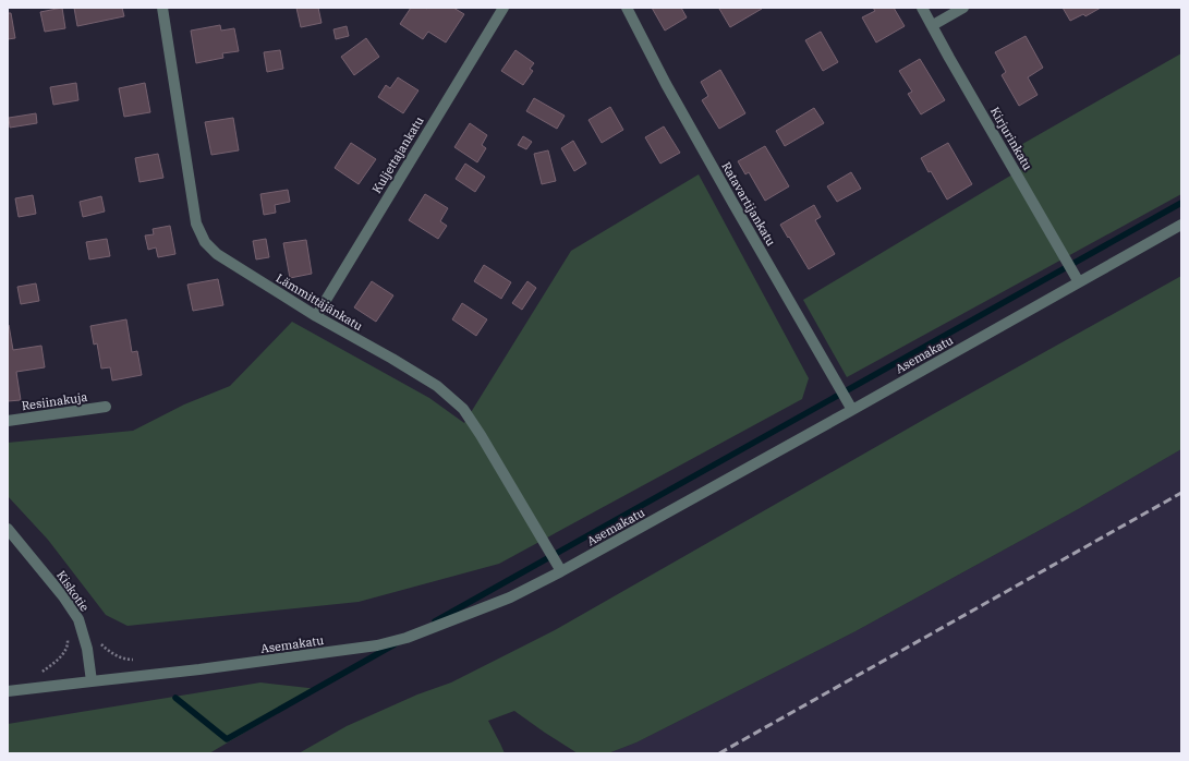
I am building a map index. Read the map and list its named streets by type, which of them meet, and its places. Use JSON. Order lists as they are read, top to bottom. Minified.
{"streets":{"street":["Kirjurinkatu","Kuljettajankatu","Ratavartijankatu","Lämmittäjänkatu","Asemakatu","Resiinakuja","Kiskotie"]},"crossings":[["Kirjurinkatu","Asemakatu"],["Kuljettajankatu","Lämmittäjänkatu"],["Ratavartijankatu","Asemakatu"],["Lämmittäjänkatu","Asemakatu"],["Asemakatu","Kiskotie"]]}
